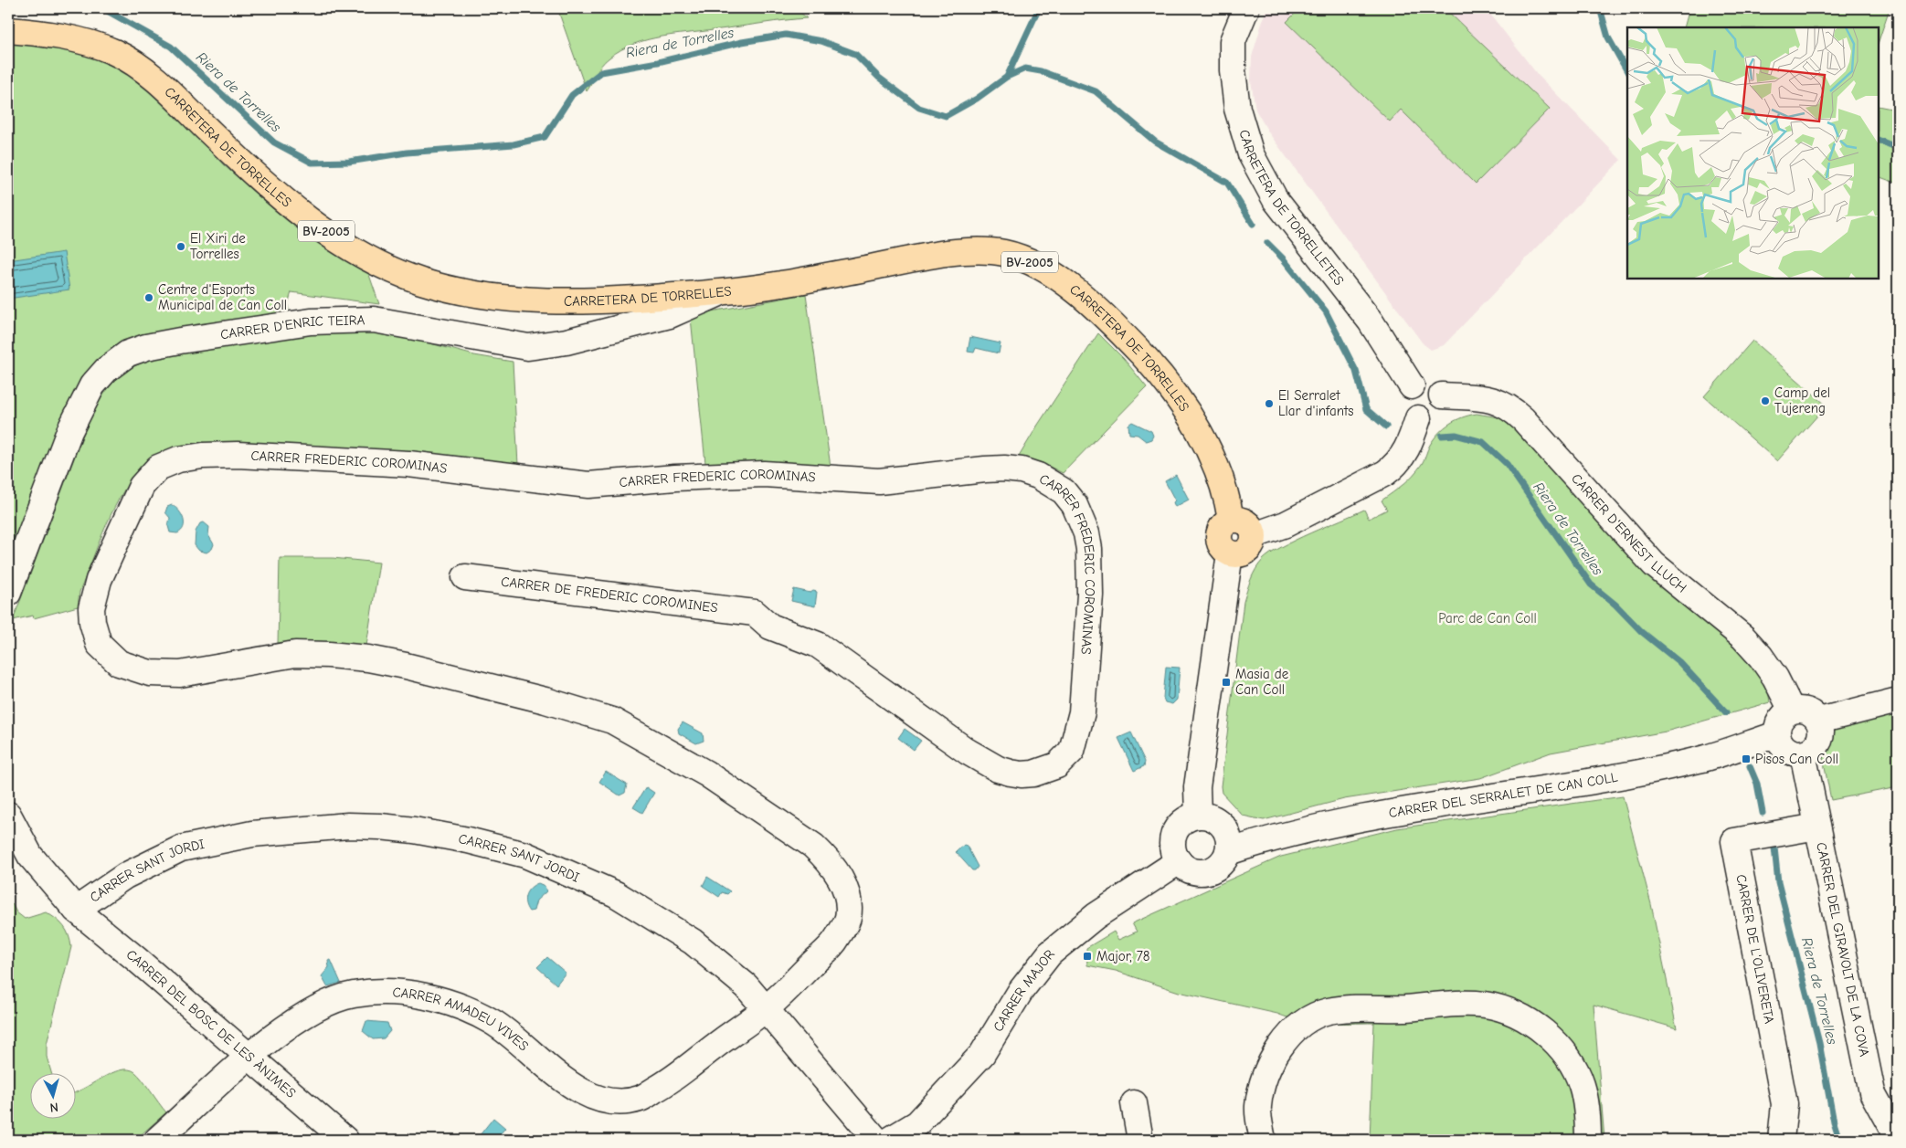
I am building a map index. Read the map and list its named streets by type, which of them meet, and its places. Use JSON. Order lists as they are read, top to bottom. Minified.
{"streets":{"main road":["CARRETERA DE TORRELLES","BV-2005"],"street":["CARRETERA DE TORRELLETES","CARRER D'ENRIC TEIRA","CARRER FREDERIC COROMINAS","CARRER D'ERNEST LLUCH","CARRER DE FREDERIC COROMINES","CARRER DEL SERRALET DE CAN COLL","CARRER SANT JORDI","CARRER DE L'OLIVERETA","CARRER DEL GIRAVOLT DE LA COVA","CARRER MAJOR","CARRER AMADEU VIVES","CARRER DEL BOSC DE LES ÀNIMES"]},"crossings":[["CARRETERA DE TORRELLES","CARRER D'ENRIC TEIRA"],["CARRETERA DE TORRELLETES","CARRER D'ERNEST LLUCH"],["CARRER FREDERIC COROMINAS","CARRER DE FREDERIC COROMINES"],["CARRER FREDERIC COROMINAS","CARRER SANT JORDI"],["CARRER FREDERIC COROMINAS","CARRER AMADEU VIVES"],["CARRER D'ERNEST LLUCH","CARRER DEL SERRALET DE CAN COLL"],["CARRER D'ERNEST LLUCH","CARRER DEL GIRAVOLT DE LA COVA"],["CARRER DEL SERRALET DE CAN COLL","CARRER DEL GIRAVOLT DE LA COVA"],["CARRER DEL SERRALET DE CAN COLL","CARRER MAJOR"],["CARRER SANT JORDI","CARRER AMADEU VIVES"],["CARRER SANT JORDI","CARRER DEL BOSC DE LES ÀNIMES"],["CARRER DE L'OLIVERETA","CARRER DEL GIRAVOLT DE LA COVA"],["CARRER AMADEU VIVES","CARRER DEL BOSC DE LES ÀNIMES"]],"water":["Riera de Torrelles"],"parks":["Parc de Can Coll"],"places":{"other":["El Xiri de Torrelles","Centre d'Esports Municipal de Can Coll","Camp del Tujereng","El Serralet Llar d'infants"],"transit":["Masia de Can Coll","Pisos Can Coll","Major, 78"]},"north":"bottom"}
